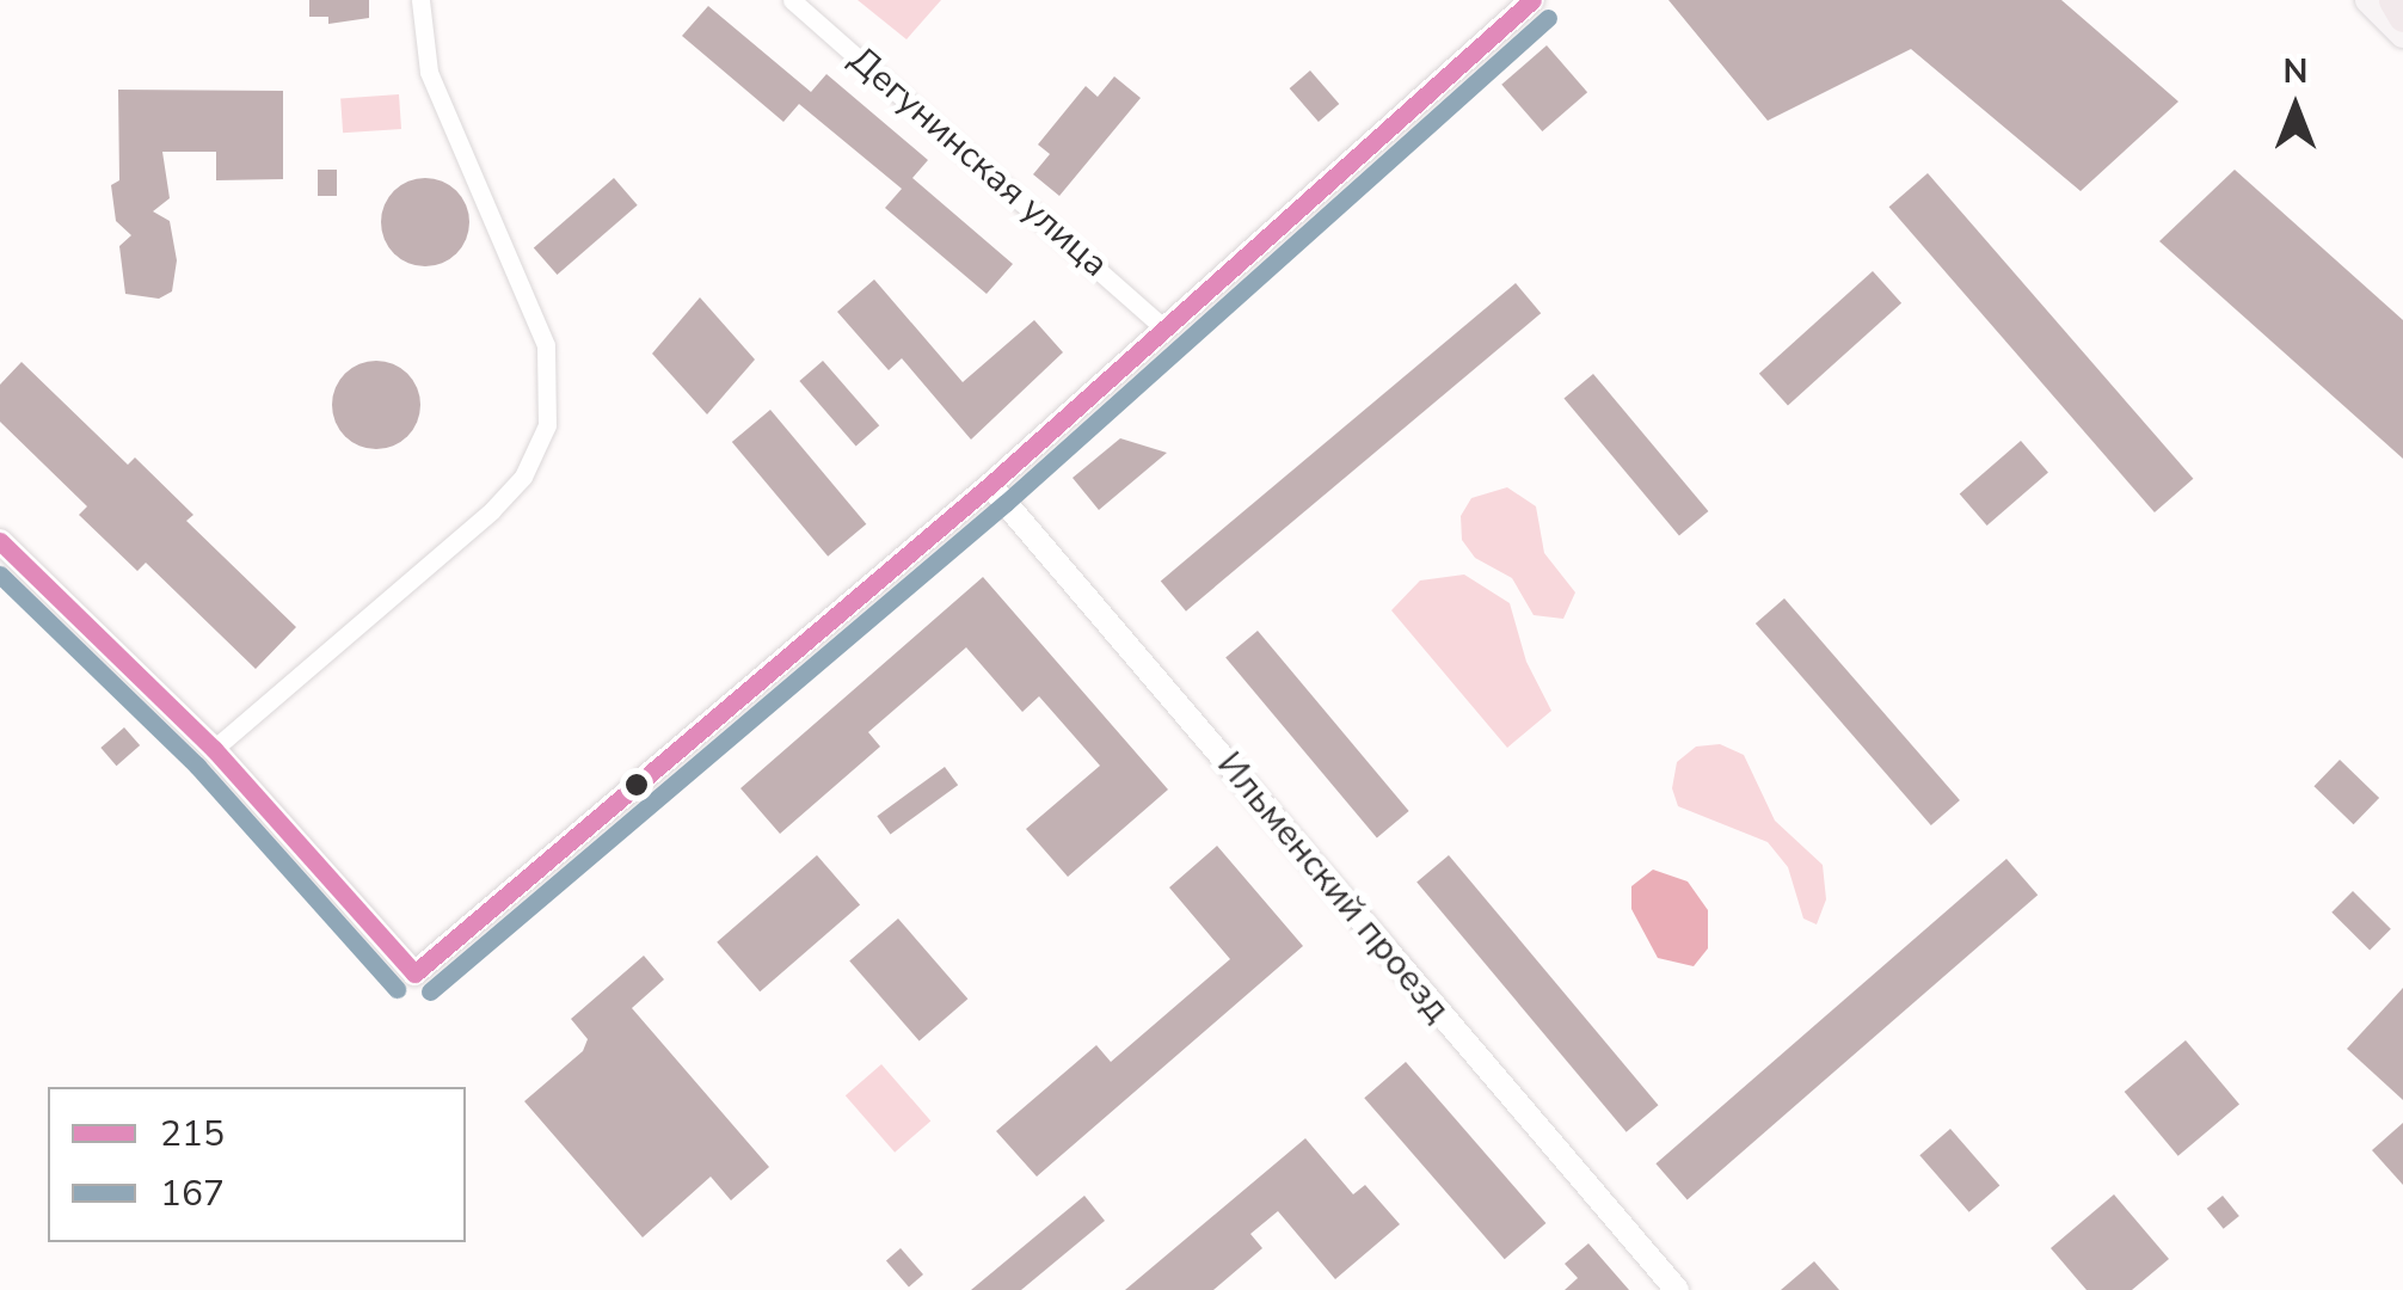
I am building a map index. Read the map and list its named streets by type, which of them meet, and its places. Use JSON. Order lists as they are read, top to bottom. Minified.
{"streets":{"street":["Дегунинская улица","Ильменский проезд"]},"lines":["transit line 215","transit line 167"],"legend":["215","167"],"north":"top"}
